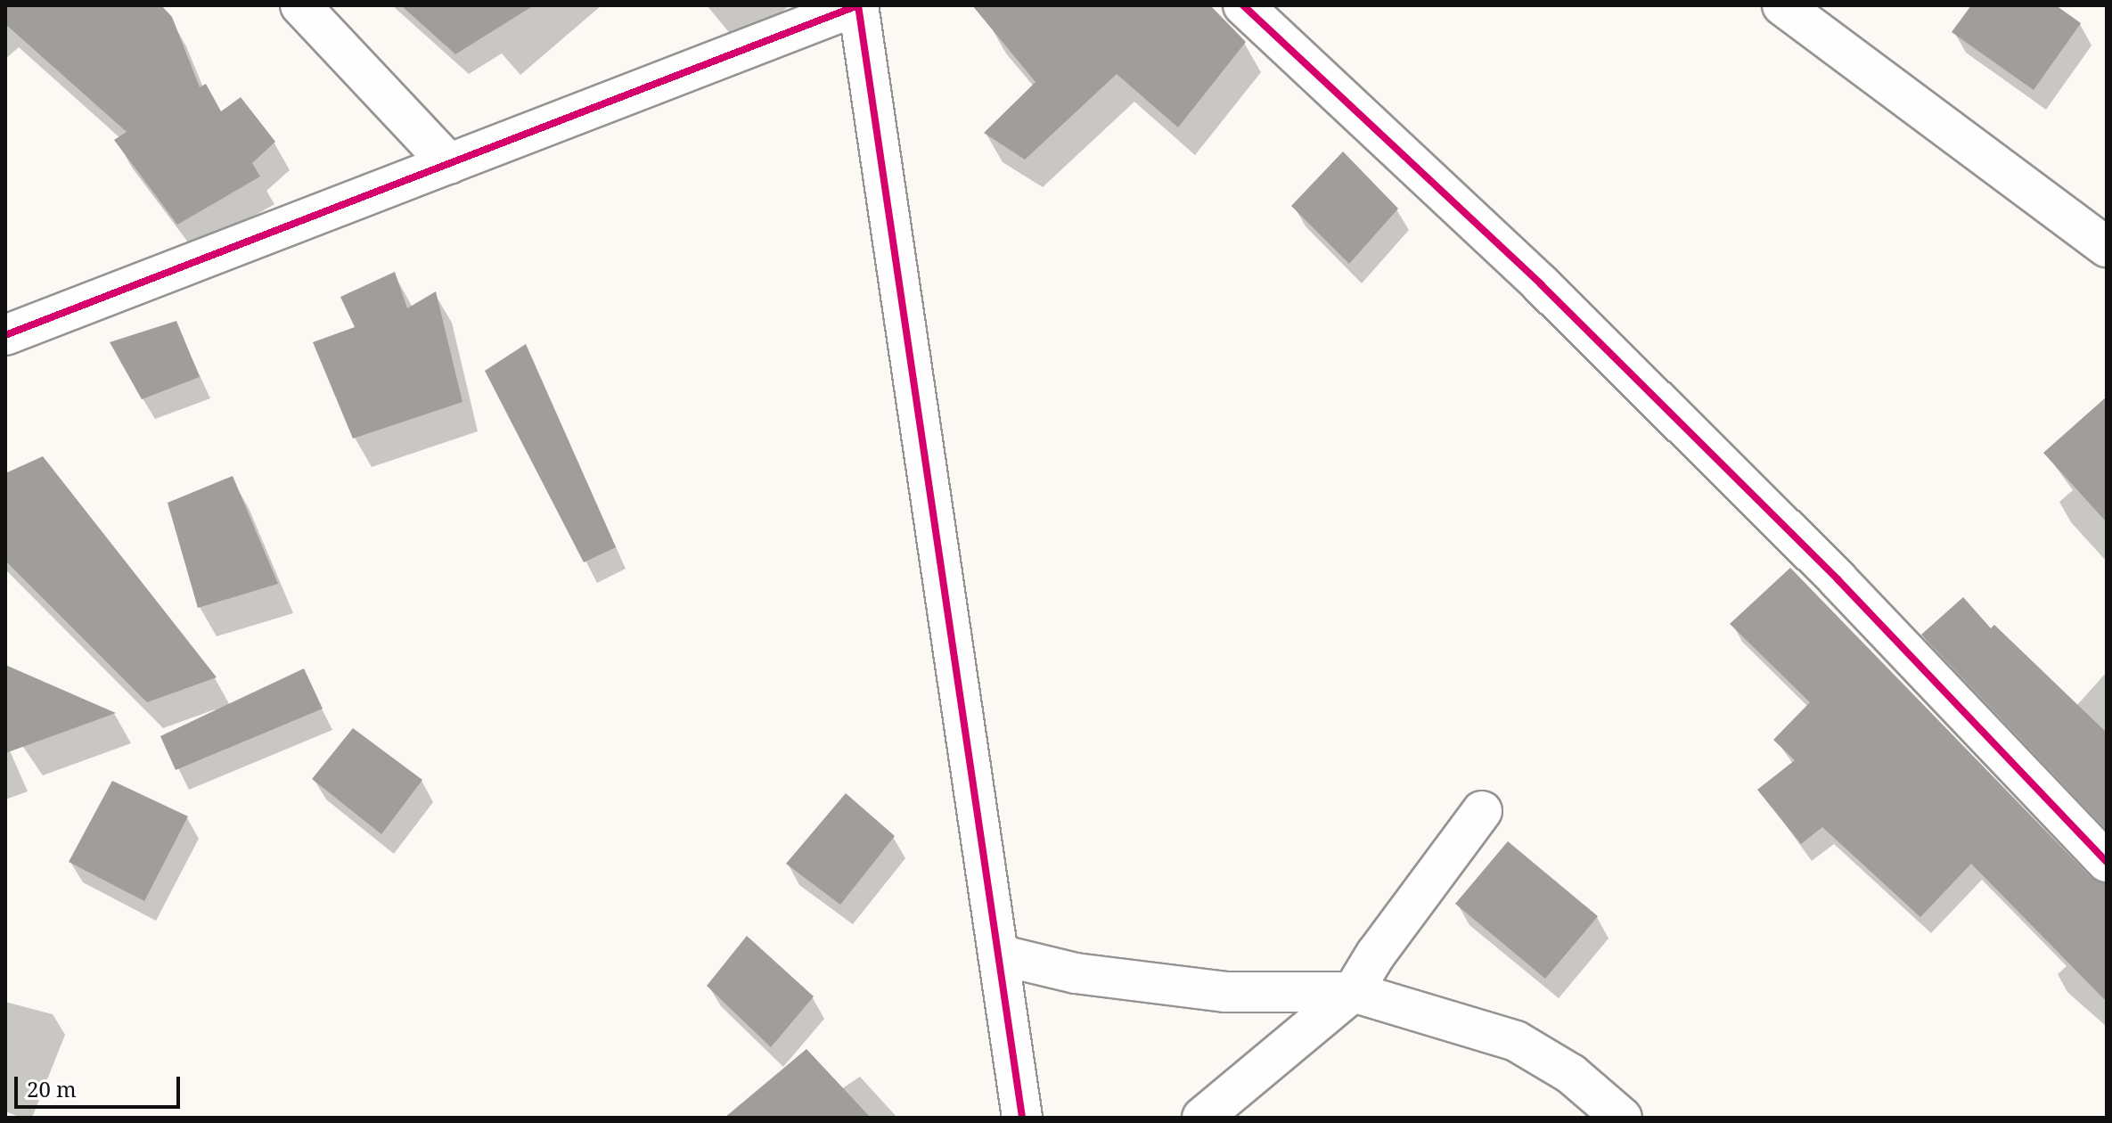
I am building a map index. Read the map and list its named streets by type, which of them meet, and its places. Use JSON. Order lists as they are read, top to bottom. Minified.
{"scale_bar":"20 m"}
